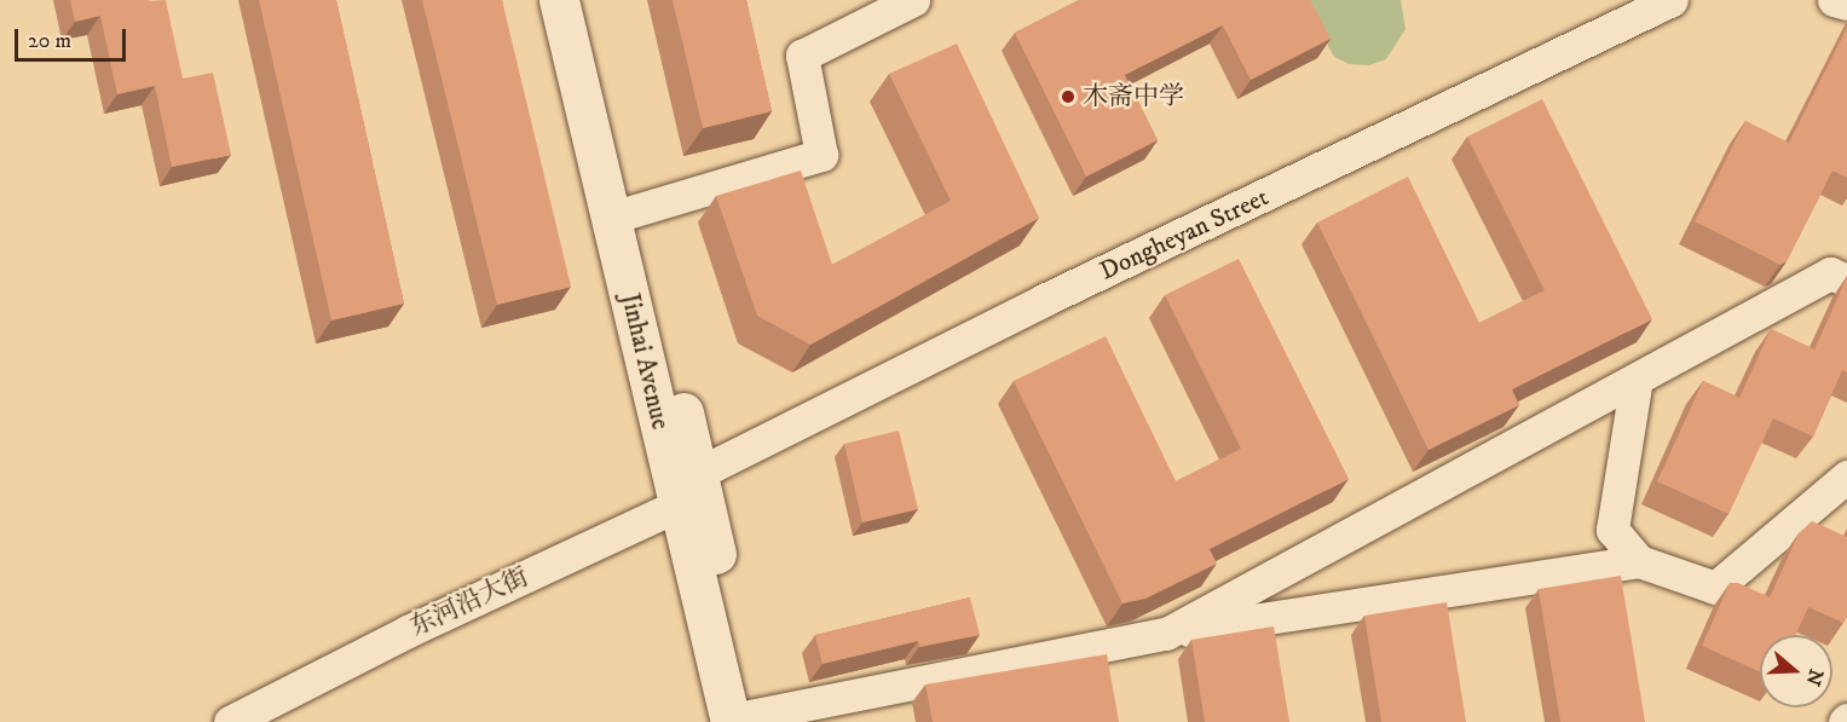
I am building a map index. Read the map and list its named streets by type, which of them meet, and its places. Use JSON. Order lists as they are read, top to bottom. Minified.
{"streets":{"main road":["Jinhai Avenue"],"street":["Dongheyan Street","东河沿大街"]},"crossings":[["Jinhai Avenue","东河沿大街"]],"places":["木斋中学"],"scale_bar":"20 m","north":"right"}
